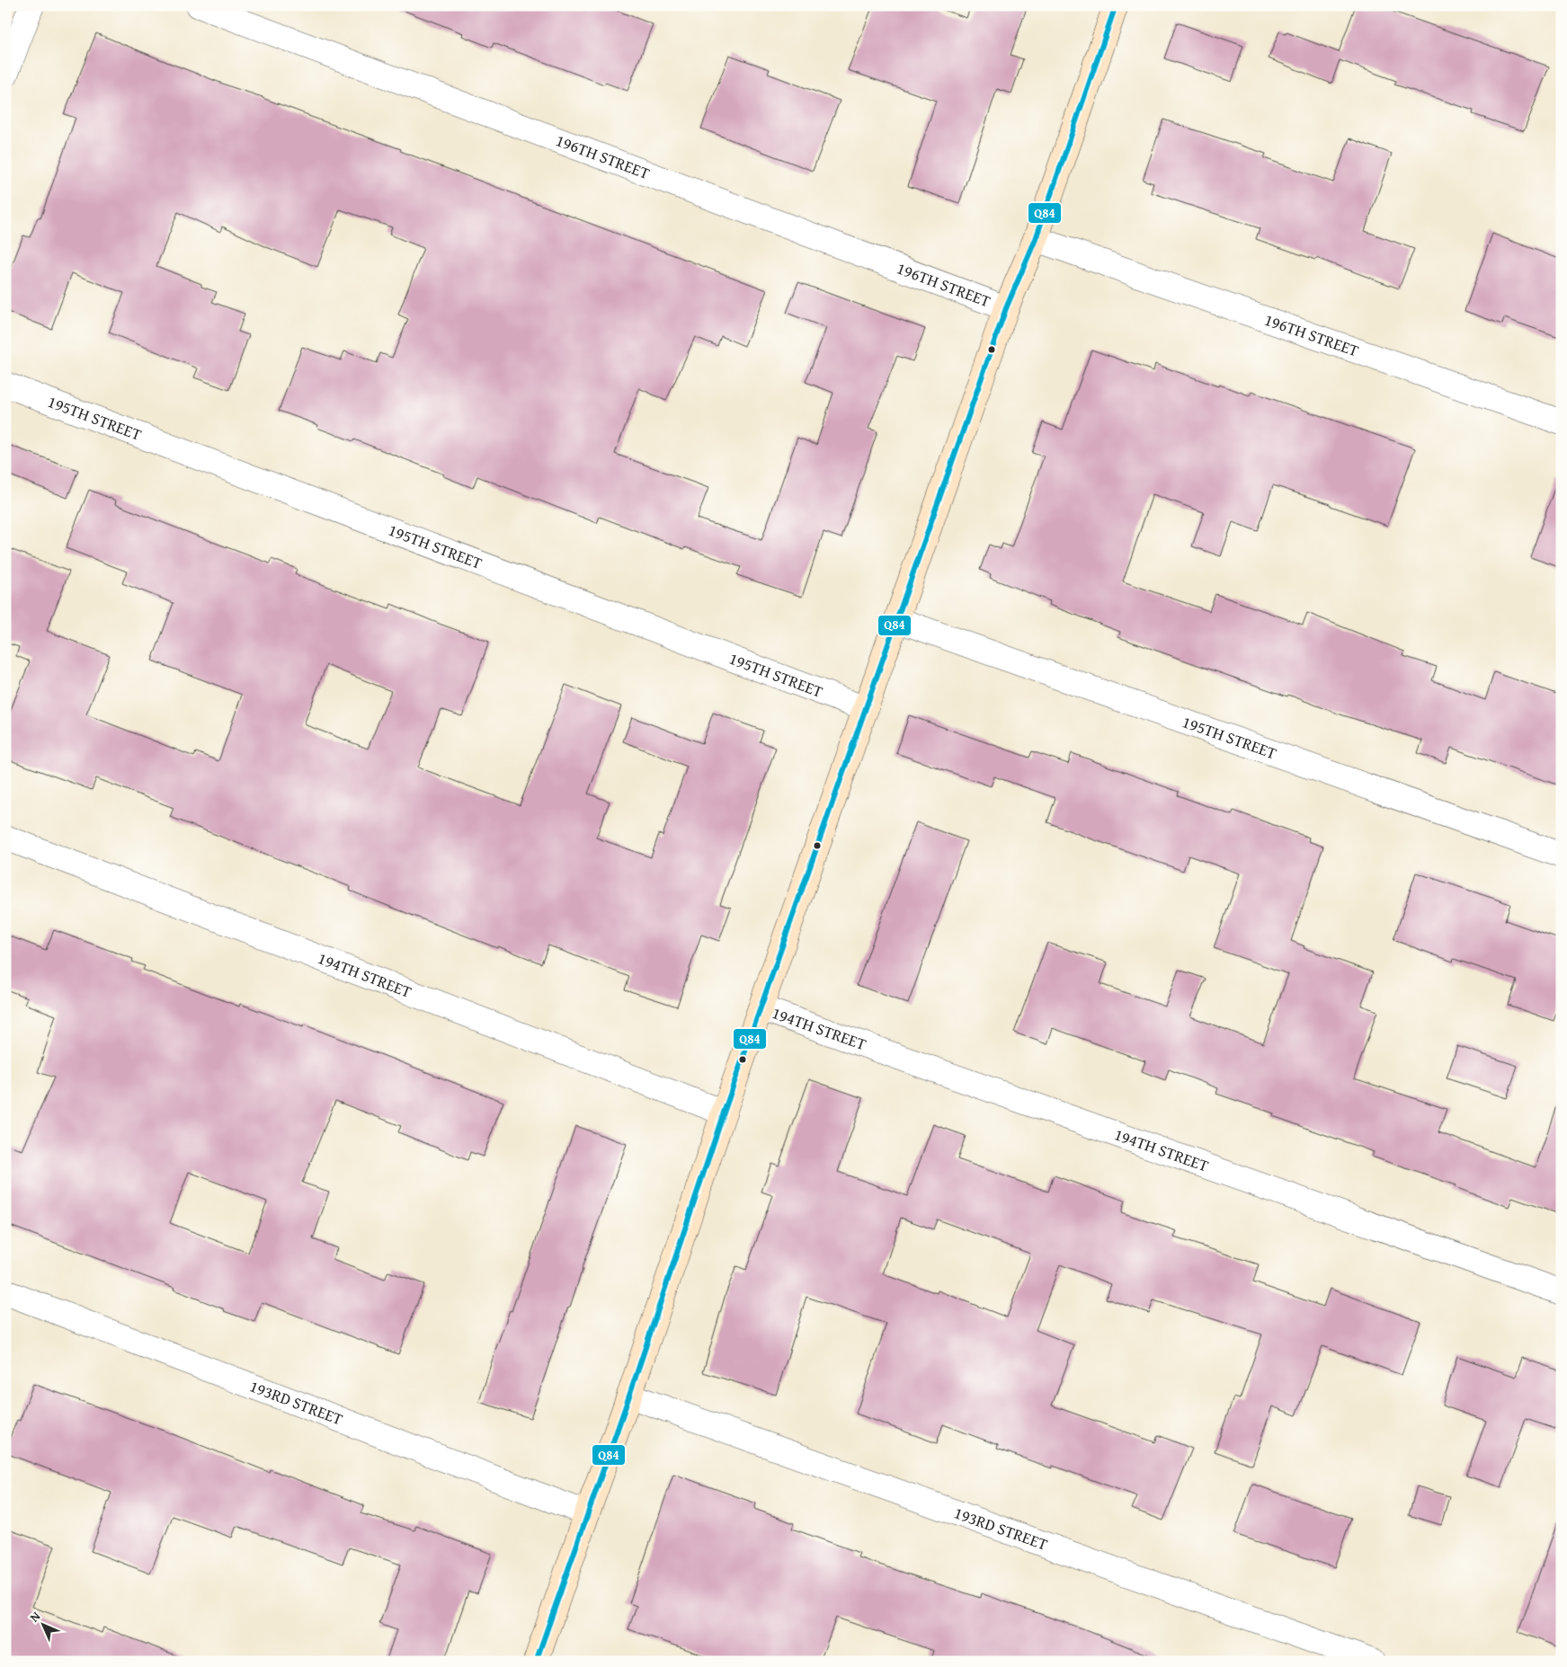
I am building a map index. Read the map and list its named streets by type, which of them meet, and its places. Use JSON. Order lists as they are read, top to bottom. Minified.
{"streets":{"street":["196TH STREET","195TH STREET","194TH STREET","193RD STREET"]},"lines":["transit line Q84"],"north":"top left"}
